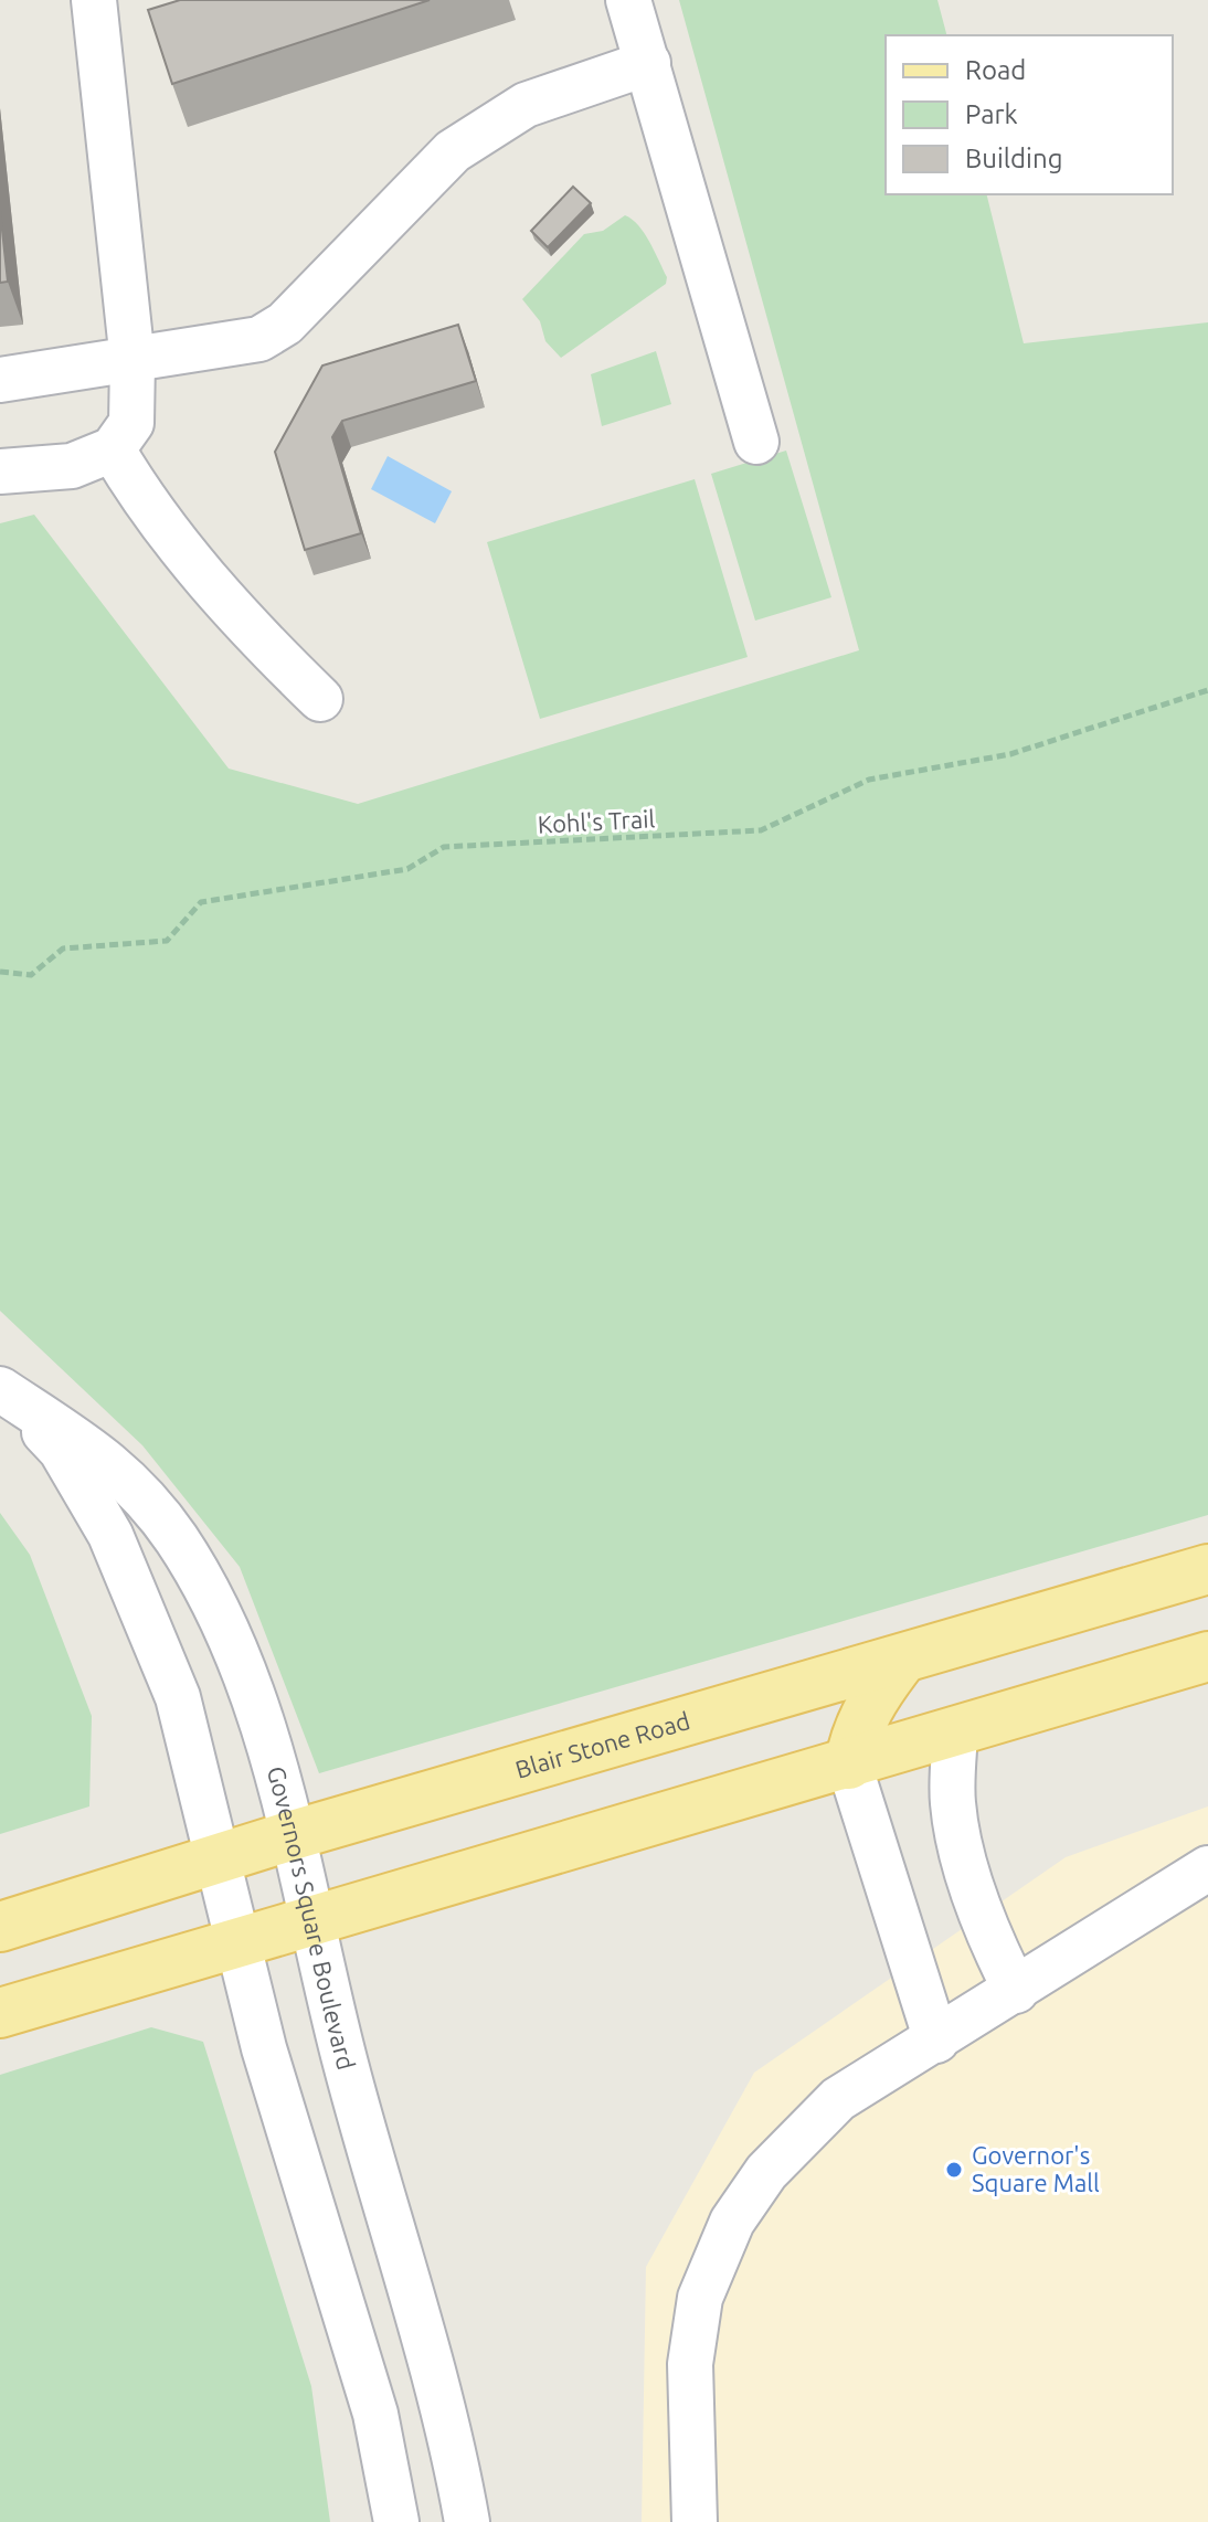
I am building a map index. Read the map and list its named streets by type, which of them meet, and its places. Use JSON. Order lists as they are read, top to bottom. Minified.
{"streets":{"main road":["Blair Stone Road"],"street":["Governors Square Boulevard"],"path":["Kohl's Trail"]},"crossings":[["Blair Stone Road","Governors Square Boulevard"]],"places":["Governor's Square Mall"],"legend":["Road","Park","Building"]}
